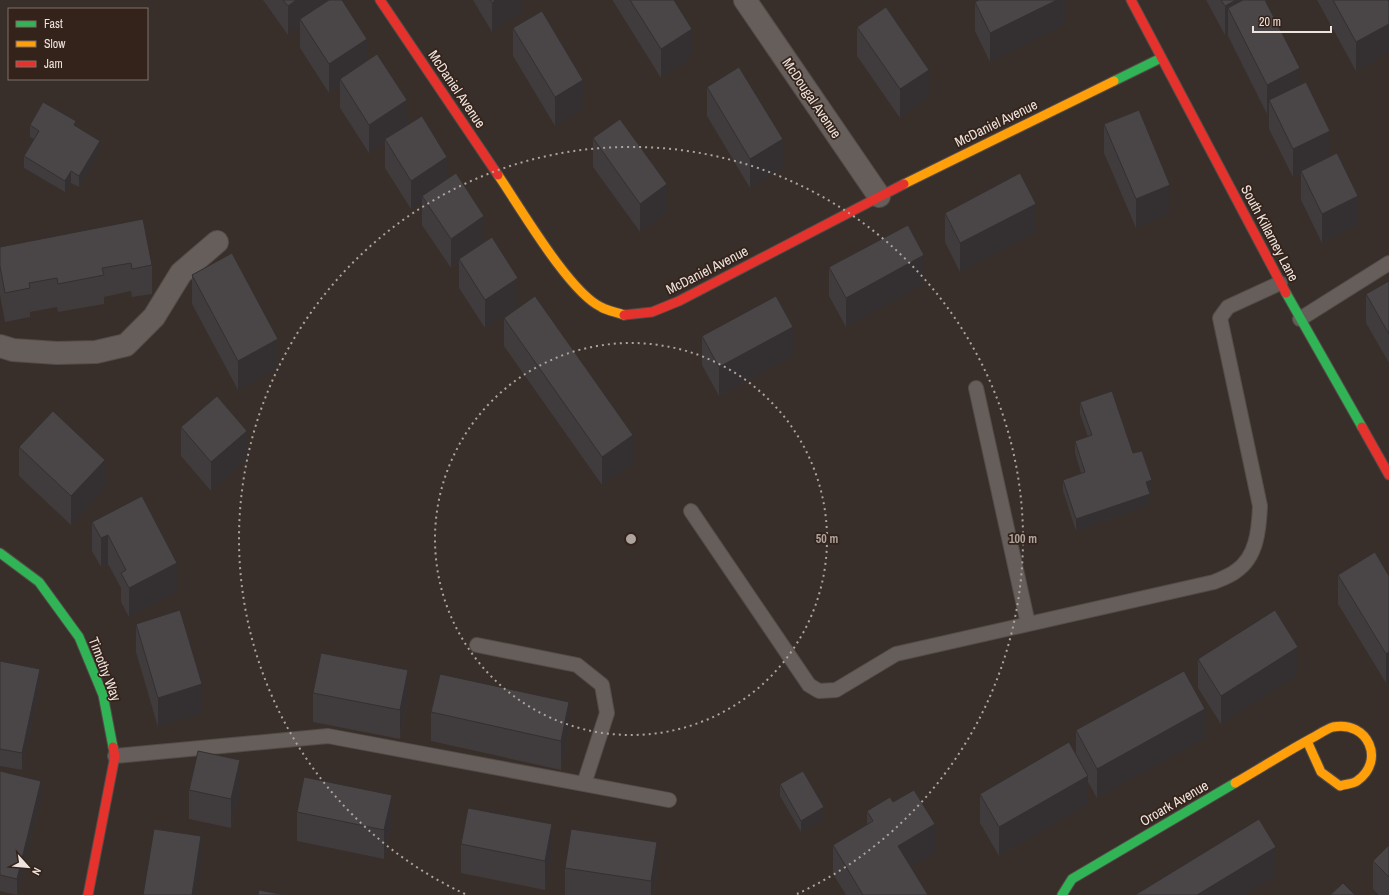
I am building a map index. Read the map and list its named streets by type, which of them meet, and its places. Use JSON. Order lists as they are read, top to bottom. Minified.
{"streets":{"street":["McDaniel Avenue","McDougal Avenue","South Killarney Lane","Timothy Way","Oroark Avenue"]},"crossings":[["McDaniel Avenue","McDougal Avenue"],["McDaniel Avenue","South Killarney Lane"]],"legend":["Fast","Slow","Jam"],"scale_bar":"20 m","north":"bottom right","rings":["50 m","100 m"]}
